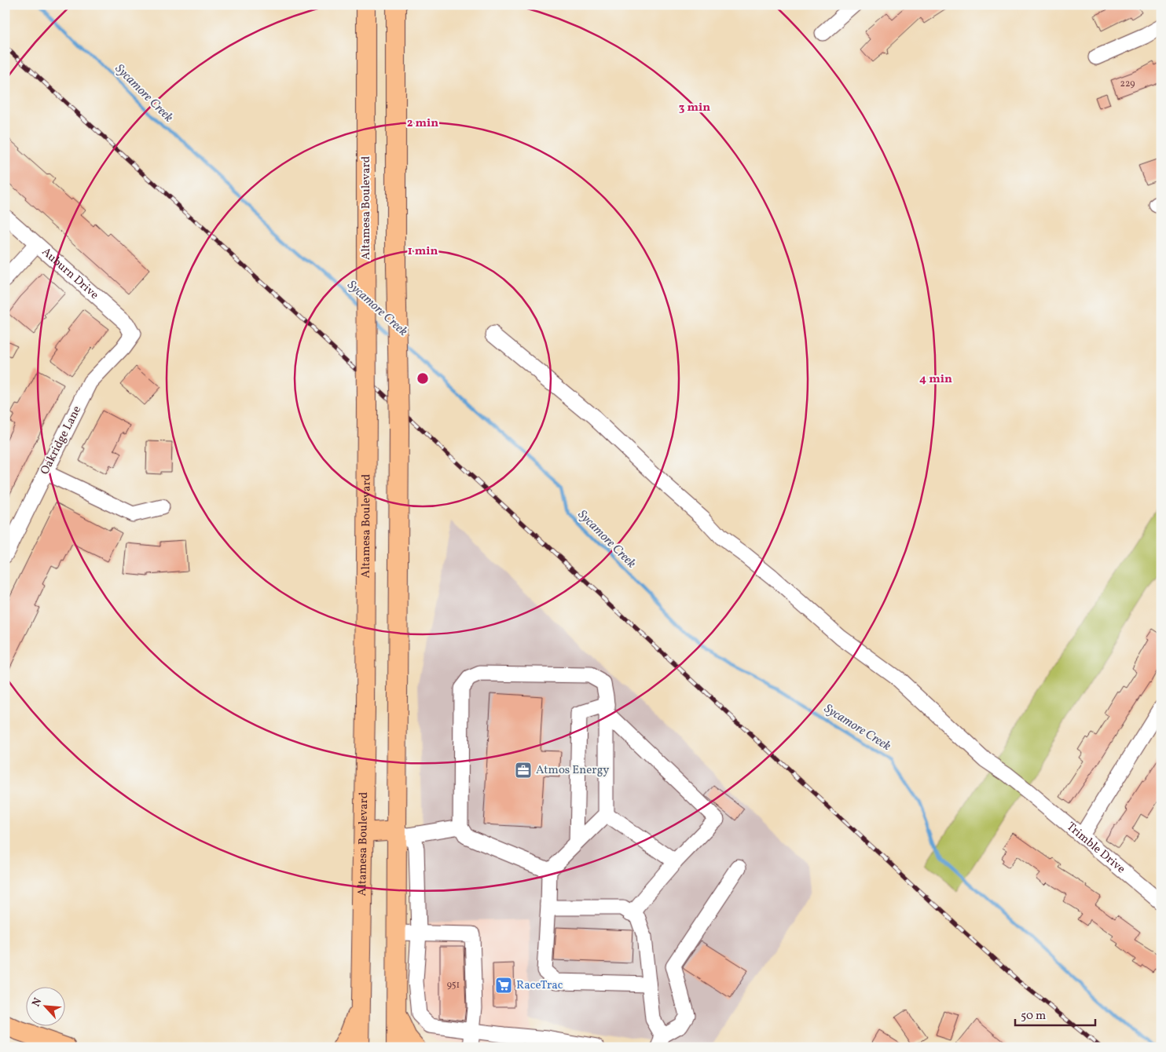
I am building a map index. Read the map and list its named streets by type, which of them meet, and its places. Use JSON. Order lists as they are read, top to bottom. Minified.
{"streets":{"main road":["Altamesa Boulevard"],"street":["Auburn Drive","Oakridge Lane","Trimble Drive"]},"crossings":[["Auburn Drive","Oakridge Lane"]],"water":["Sycamore Creek"],"places":{"office":["Atmos Energy"],"supermarket":["RaceTrac"]},"house_numbers":["229","951"],"scale_bar":"50 m","north":"top left","rings":["3 min","2 min","1 min","4 min"]}
